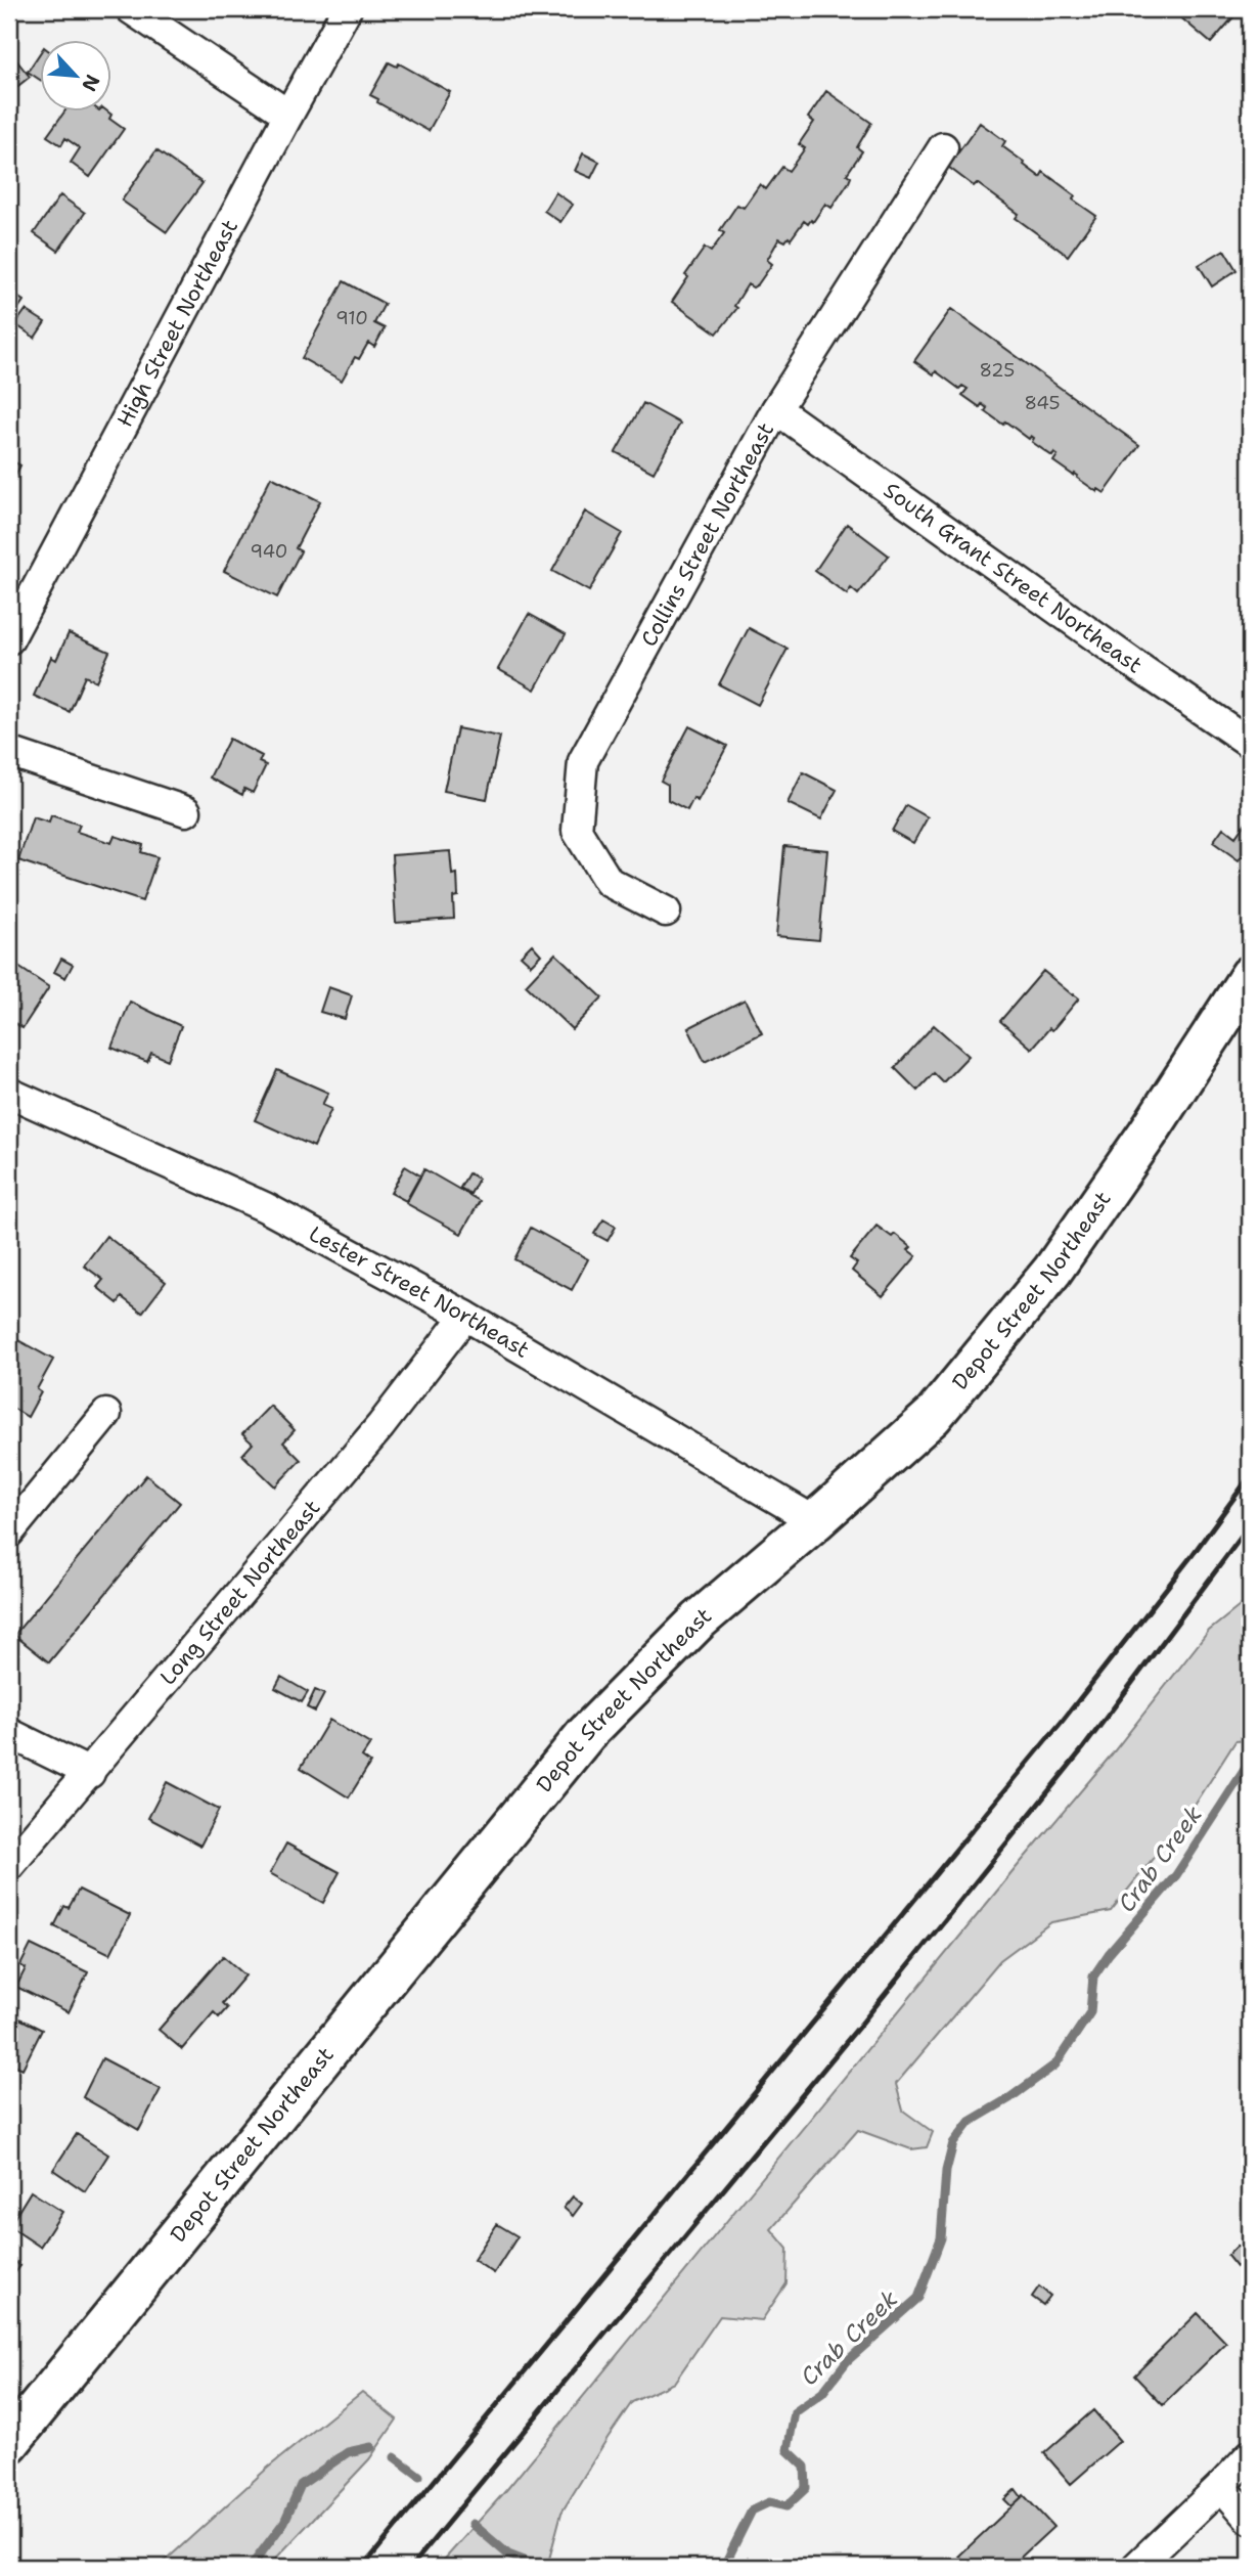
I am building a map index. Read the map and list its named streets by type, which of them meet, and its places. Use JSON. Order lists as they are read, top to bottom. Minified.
{"streets":{"main road":["Depot Street Northeast"],"street":["High Street Northeast","Collins Street Northeast","South Grant Street Northeast","Lester Street Northeast","Long Street Northeast"]},"crossings":[["Collins Street Northeast","South Grant Street Northeast"],["Depot Street Northeast","Lester Street Northeast"],["Lester Street Northeast","Long Street Northeast"]],"water":["Crab Creek"],"house_numbers":["910","825","845","940"],"north":"bottom right"}
